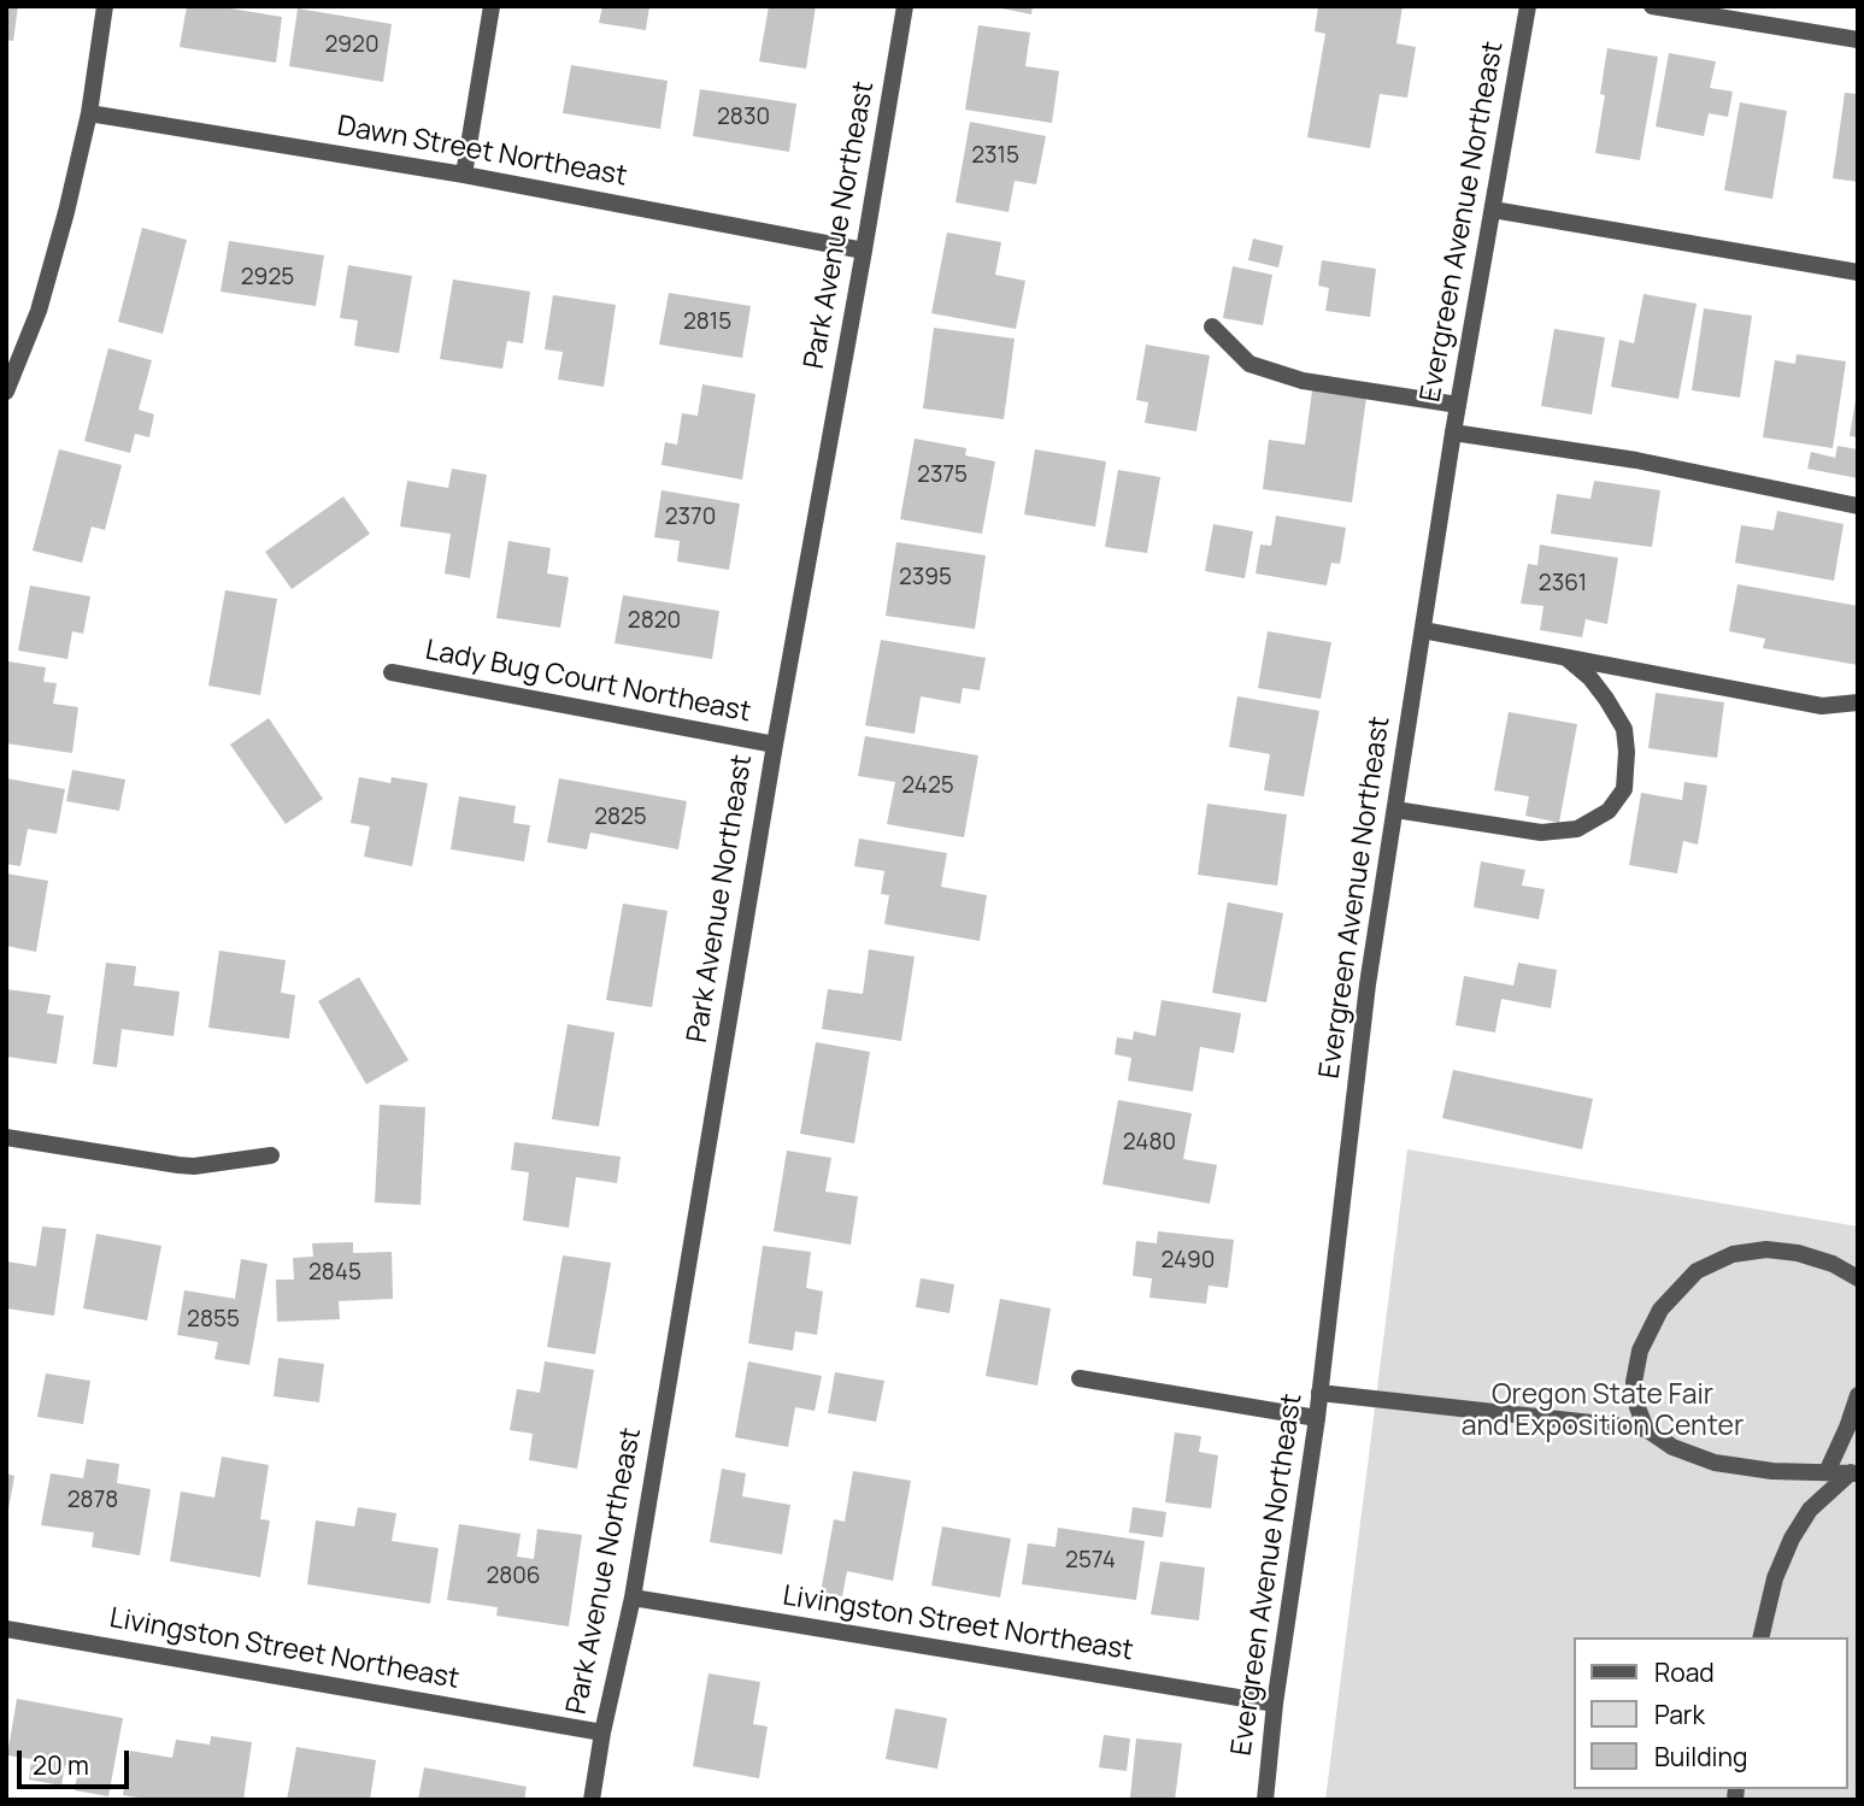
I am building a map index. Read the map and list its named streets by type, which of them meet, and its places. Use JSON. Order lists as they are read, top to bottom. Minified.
{"streets":{"street":["Dawn Street Northeast","Evergreen Avenue Northeast","Park Avenue Northeast","Lady Bug Court Northeast","Livingston Street Northeast"]},"crossings":[["Dawn Street Northeast","Park Avenue Northeast"],["Evergreen Avenue Northeast","Livingston Street Northeast"],["Park Avenue Northeast","Lady Bug Court Northeast"],["Park Avenue Northeast","Livingston Street Northeast"]],"parks":["Oregon State Fair and Exposition Center"],"house_numbers":["2920","2830","2315","2925","2815","2375","2370","2395","2361","2820","2425","2825","2480","2490","2845","2855","2878","2574","2806"],"legend":["Road","Park","Building"],"scale_bar":"20 m"}
